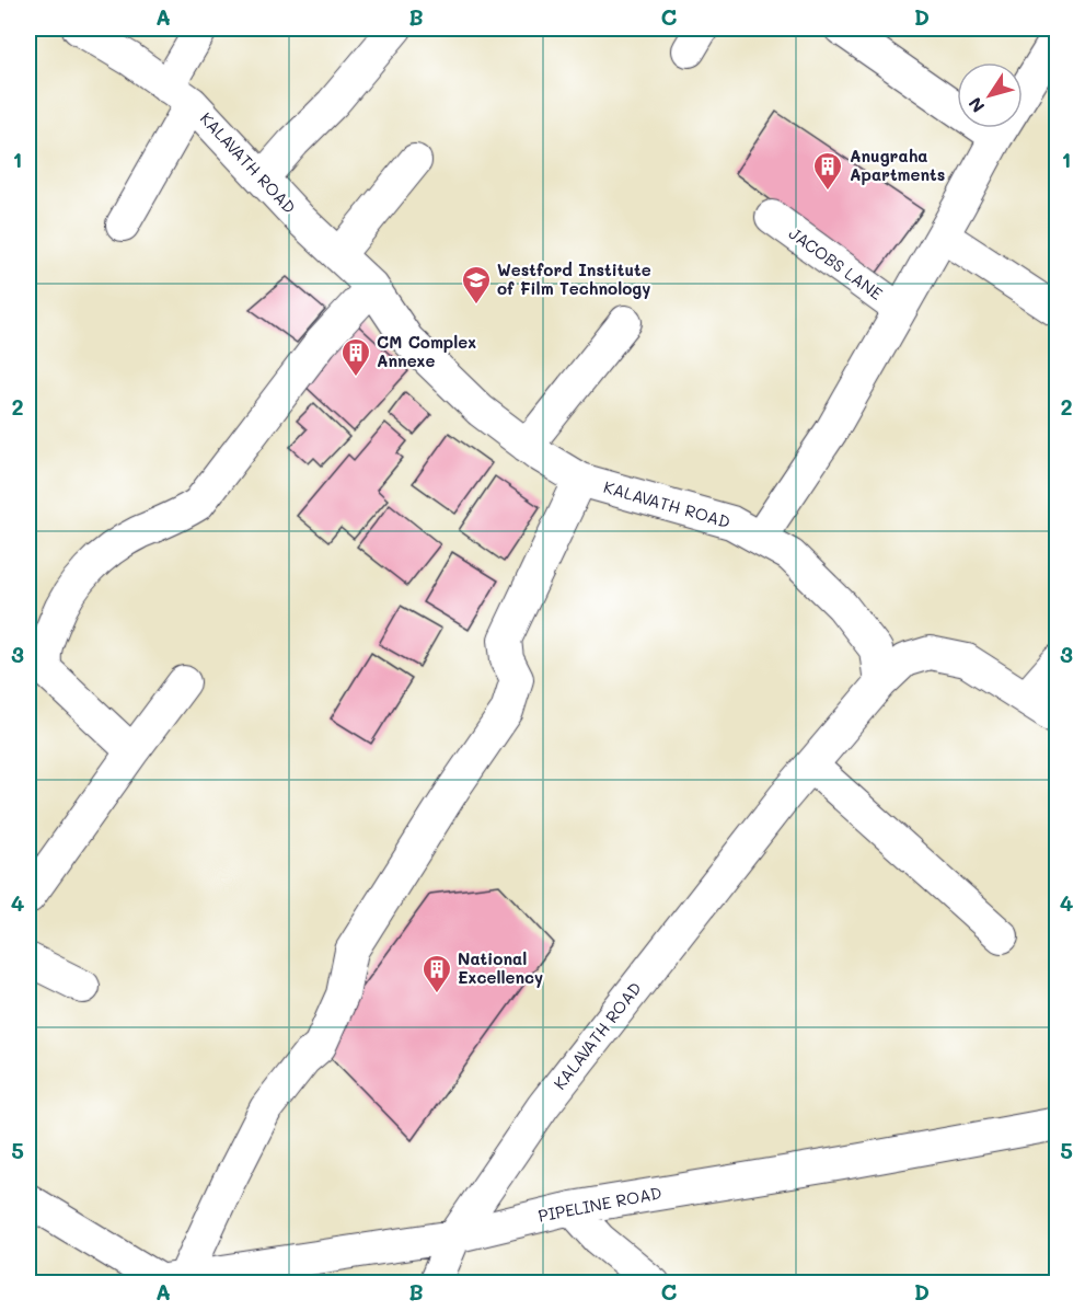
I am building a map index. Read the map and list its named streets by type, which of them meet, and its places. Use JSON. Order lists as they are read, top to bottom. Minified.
{"streets":{"street":["KALAVATH ROAD","JACOBS LANE","PIPELINE ROAD"]},"crossings":[["KALAVATH ROAD","PIPELINE ROAD"]],"places":{"building":["Anugraha Apartments","CM Complex Annexe","National Excellency"],"school or university":["Westford Institute of Film Technology"]},"north":"bottom left","grid":{"columns":["A","B","C","D"],"rows":["1","2","3","4","5"]}}
